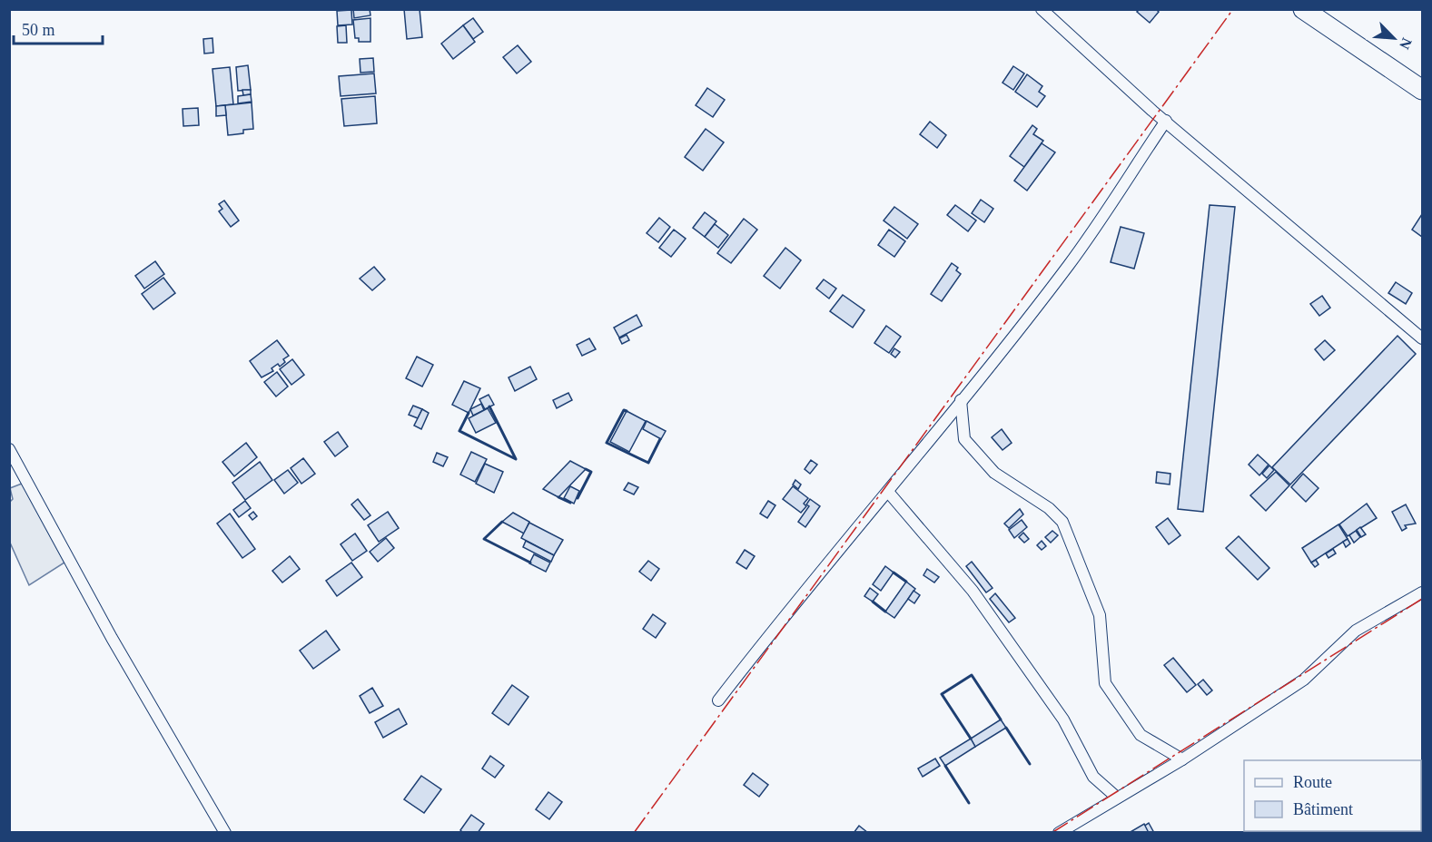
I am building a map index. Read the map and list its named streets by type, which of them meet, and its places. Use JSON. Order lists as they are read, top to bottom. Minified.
{"legend":["Route","Bâtiment"],"scale_bar":"50 m","north":"bottom right"}
